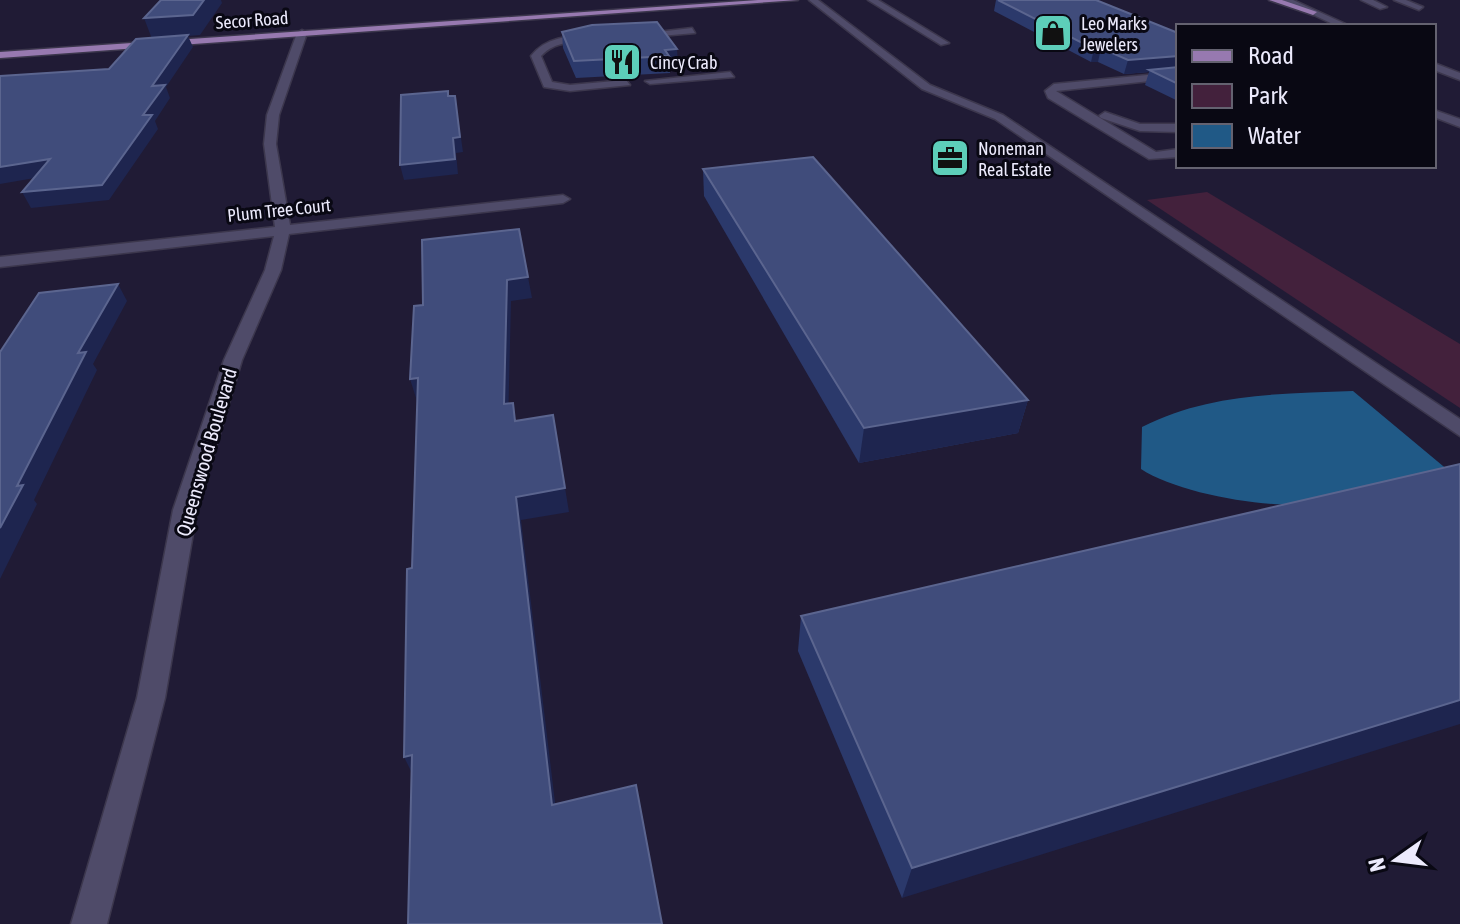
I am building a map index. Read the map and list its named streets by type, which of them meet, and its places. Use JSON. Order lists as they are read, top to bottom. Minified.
{"streets":{"main road":["Secor Road"],"street":["Plum Tree Court","Queenswood Boulevard"]},"crossings":[["Secor Road","Queenswood Boulevard"],["Plum Tree Court","Queenswood Boulevard"]],"places":{"shop":["Leo Marks Jewelers"],"restaurant":["Cincy Crab"],"office":["Noneman Real Estate"]},"legend":["Road","Park","Water"],"north":"left"}
